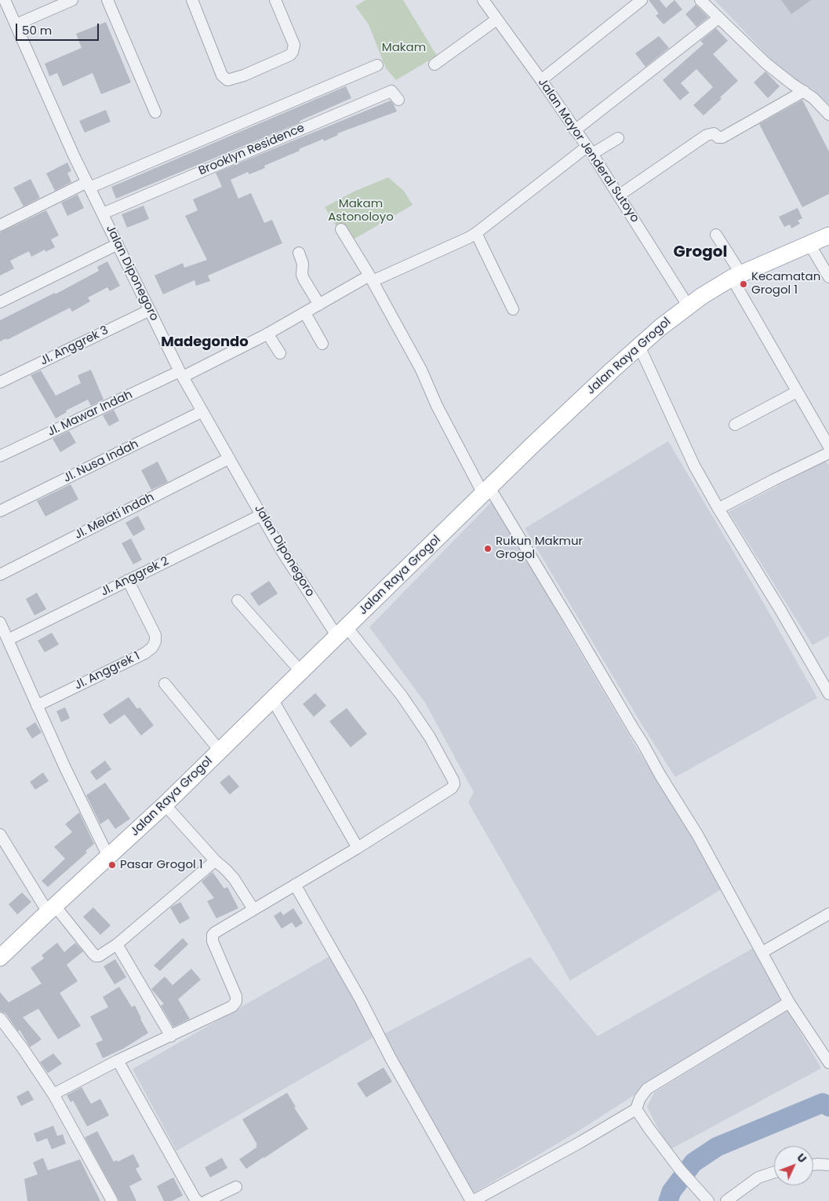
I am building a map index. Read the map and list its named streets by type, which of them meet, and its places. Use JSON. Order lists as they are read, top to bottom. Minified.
{"streets":{"main road":["Jalan Raya Grogol"],"street":["Brooklyn Residence","Jalan Mayor Jenderal Sutoyo","Jalan Diponegoro","Jl. Anggrek 3","Jl. Mawar Indah","Jl. Nusa Indah","Jl. Melati Indah","Jl. Anggrek 2","Jl. Anggrek 1"]},"crossings":[["Brooklyn Residence","Jalan Diponegoro"],["Jalan Mayor Jenderal Sutoyo","Jalan Raya Grogol"],["Jalan Mayor Jenderal Sutoyo","Jl. Mawar Indah"],["Jalan Diponegoro","Jl. Anggrek 3"],["Jalan Diponegoro","Jalan Raya Grogol"],["Jalan Diponegoro","Jl. Mawar Indah"],["Jalan Diponegoro","Jl. Nusa Indah"],["Jalan Diponegoro","Jl. Melati Indah"],["Jalan Diponegoro","Jl. Anggrek 2"],["Jl. Anggrek 2","Jl. Anggrek 1"]],"districts":["Grogol","Madegondo"],"parks":["Makam","Makam Astonoloyo"],"places":["Kecamatan Grogol 1","Rukun Makmur Grogol","Pasar Grogol 1"],"scale_bar":"50 m","north":"top right"}
